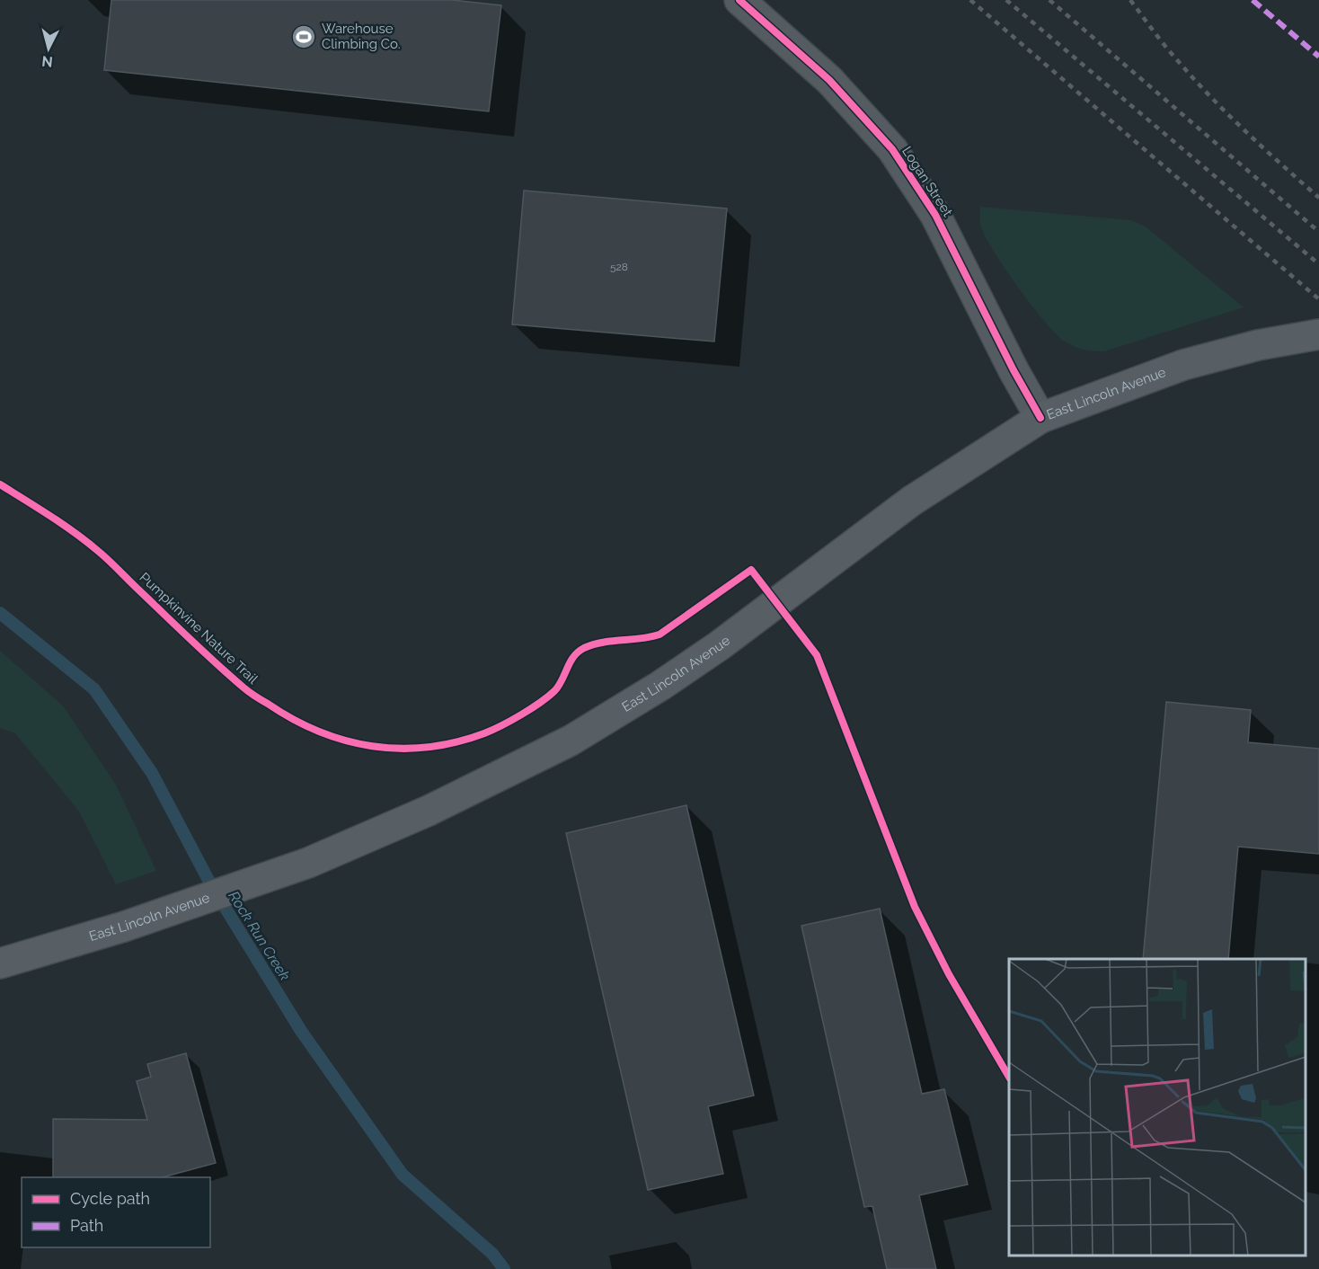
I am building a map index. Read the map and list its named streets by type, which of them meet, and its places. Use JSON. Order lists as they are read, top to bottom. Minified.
{"streets":{"main road":["East Lincoln Avenue"],"street":["Logan Street"],"cycle path":["Pumpkinvine Nature Trail"]},"crossings":[["Logan Street","East Lincoln Avenue"]],"water":["Rock Run Creek"],"places":{"sports":["Warehouse Climbing Co."]},"house_numbers":["528"],"legend":["Cycle path","Path"],"north":"bottom"}
